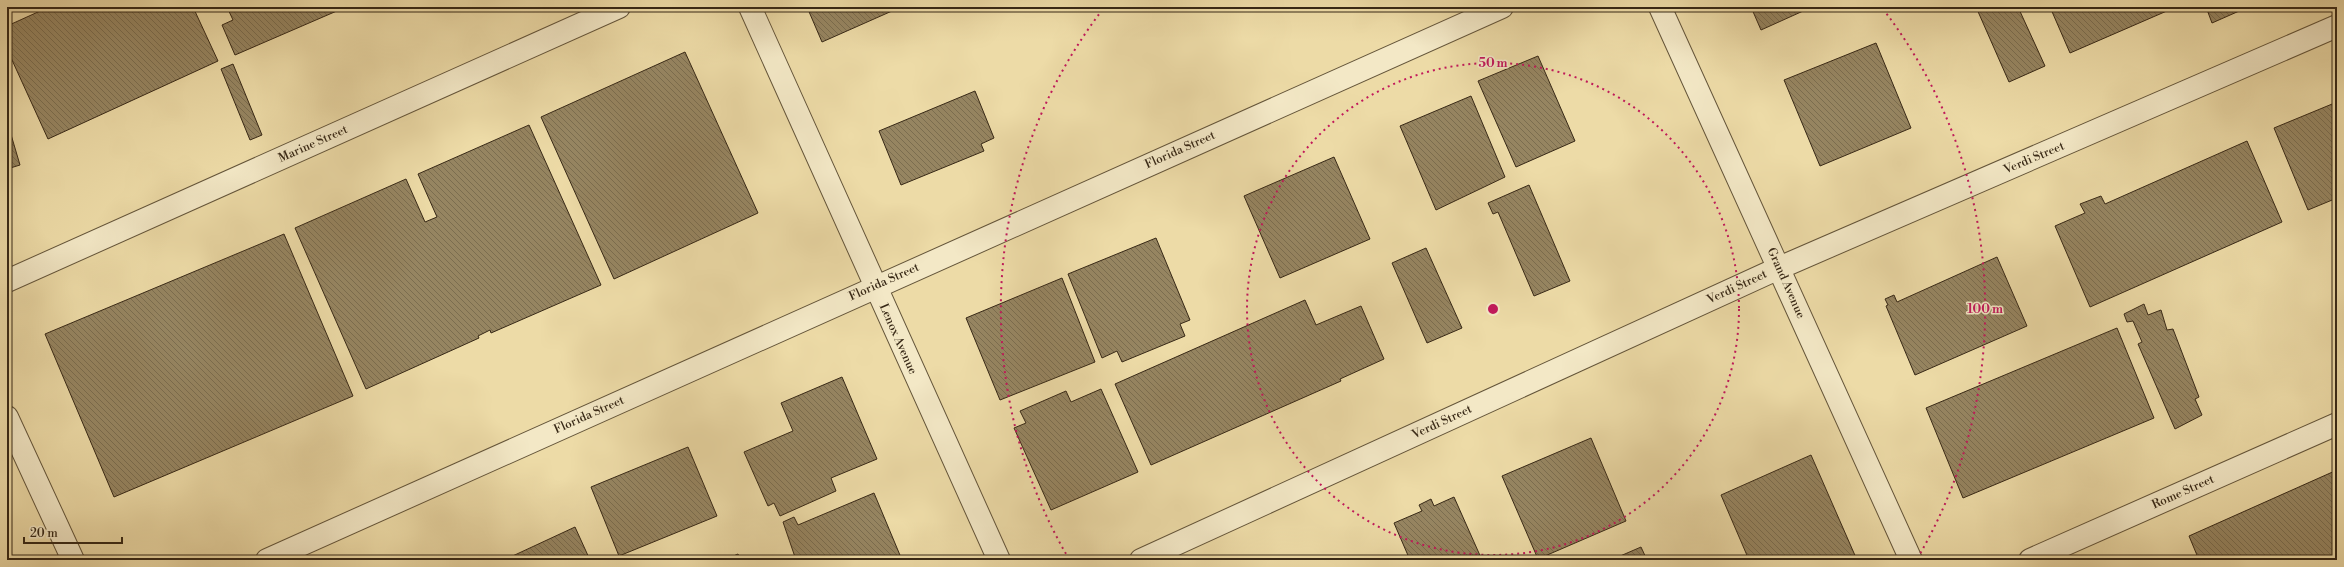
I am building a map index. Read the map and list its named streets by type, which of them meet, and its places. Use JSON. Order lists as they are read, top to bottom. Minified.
{"streets":{"street":["Marine Street","Florida Street","Verdi Street","Grand Avenue","Lenox Avenue","Rome Street"]},"crossings":[["Florida Street","Lenox Avenue"],["Verdi Street","Grand Avenue"]],"scale_bar":"20 m","rings":["50 m","100 m"]}
